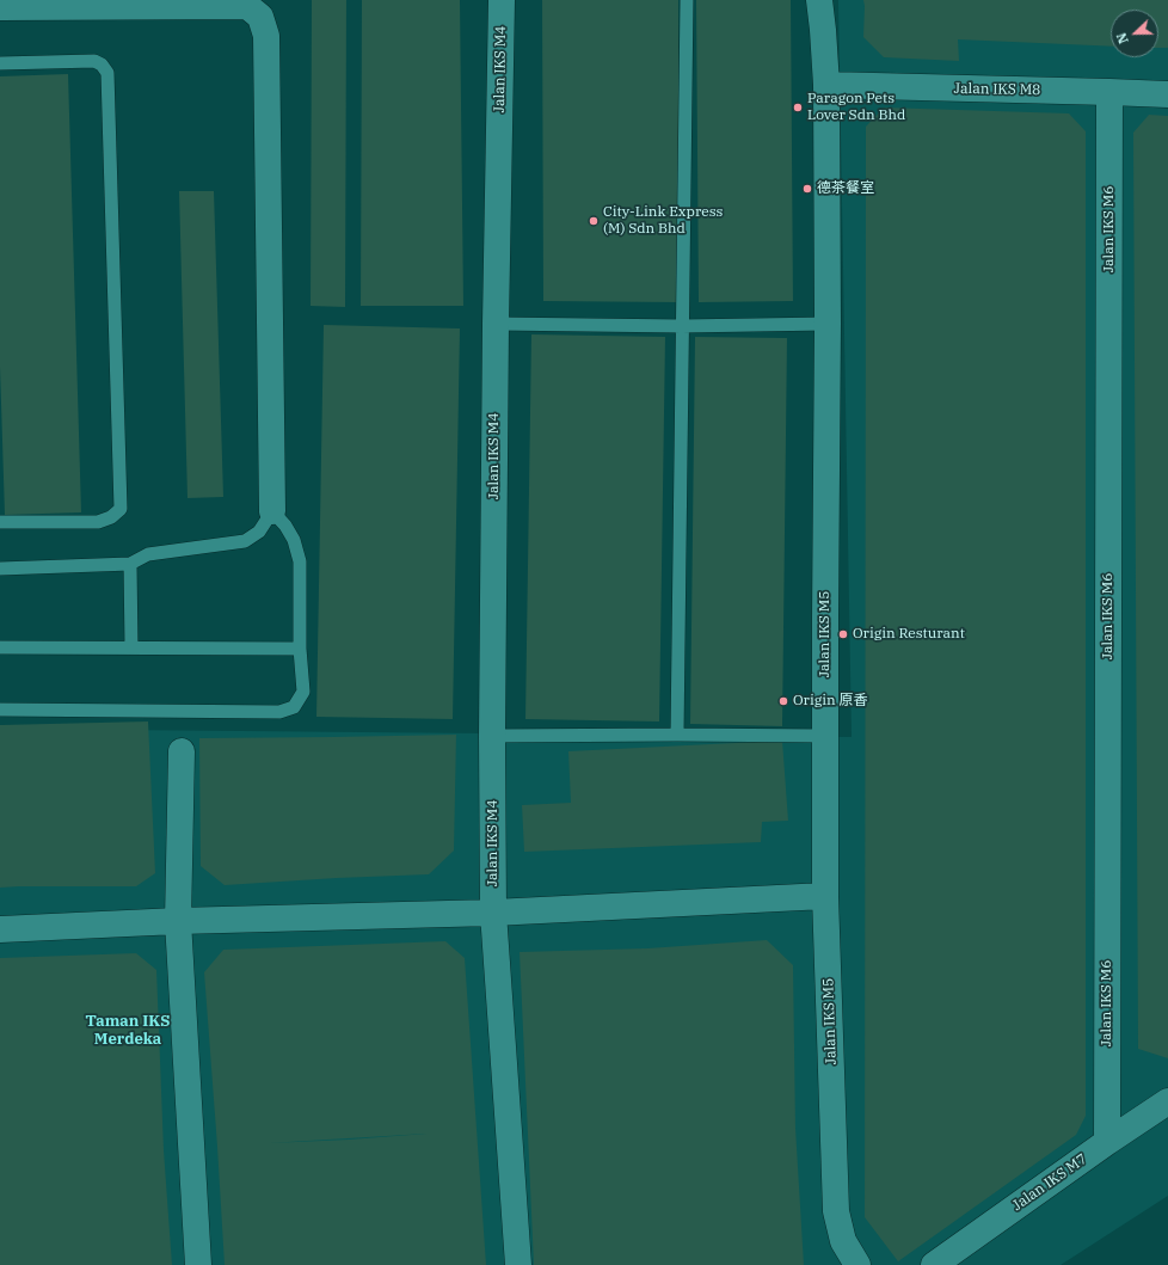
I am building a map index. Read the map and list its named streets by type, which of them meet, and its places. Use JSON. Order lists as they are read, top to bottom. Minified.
{"streets":{"street":["Jalan IKS M4","Jalan IKS M8","Jalan IKS M6","Jalan IKS M5","Jalan IKS M7"]},"crossings":[["Jalan IKS M8","Jalan IKS M6"],["Jalan IKS M8","Jalan IKS M5"],["Jalan IKS M6","Jalan IKS M7"]],"districts":["Taman IKS Merdeka"],"places":["Paragon Pets Lover Sdn Bhd","德茶餐室","City-Link Express (M) Sdn Bhd","Origin Resturant","Origin 原香"],"north":"left"}
